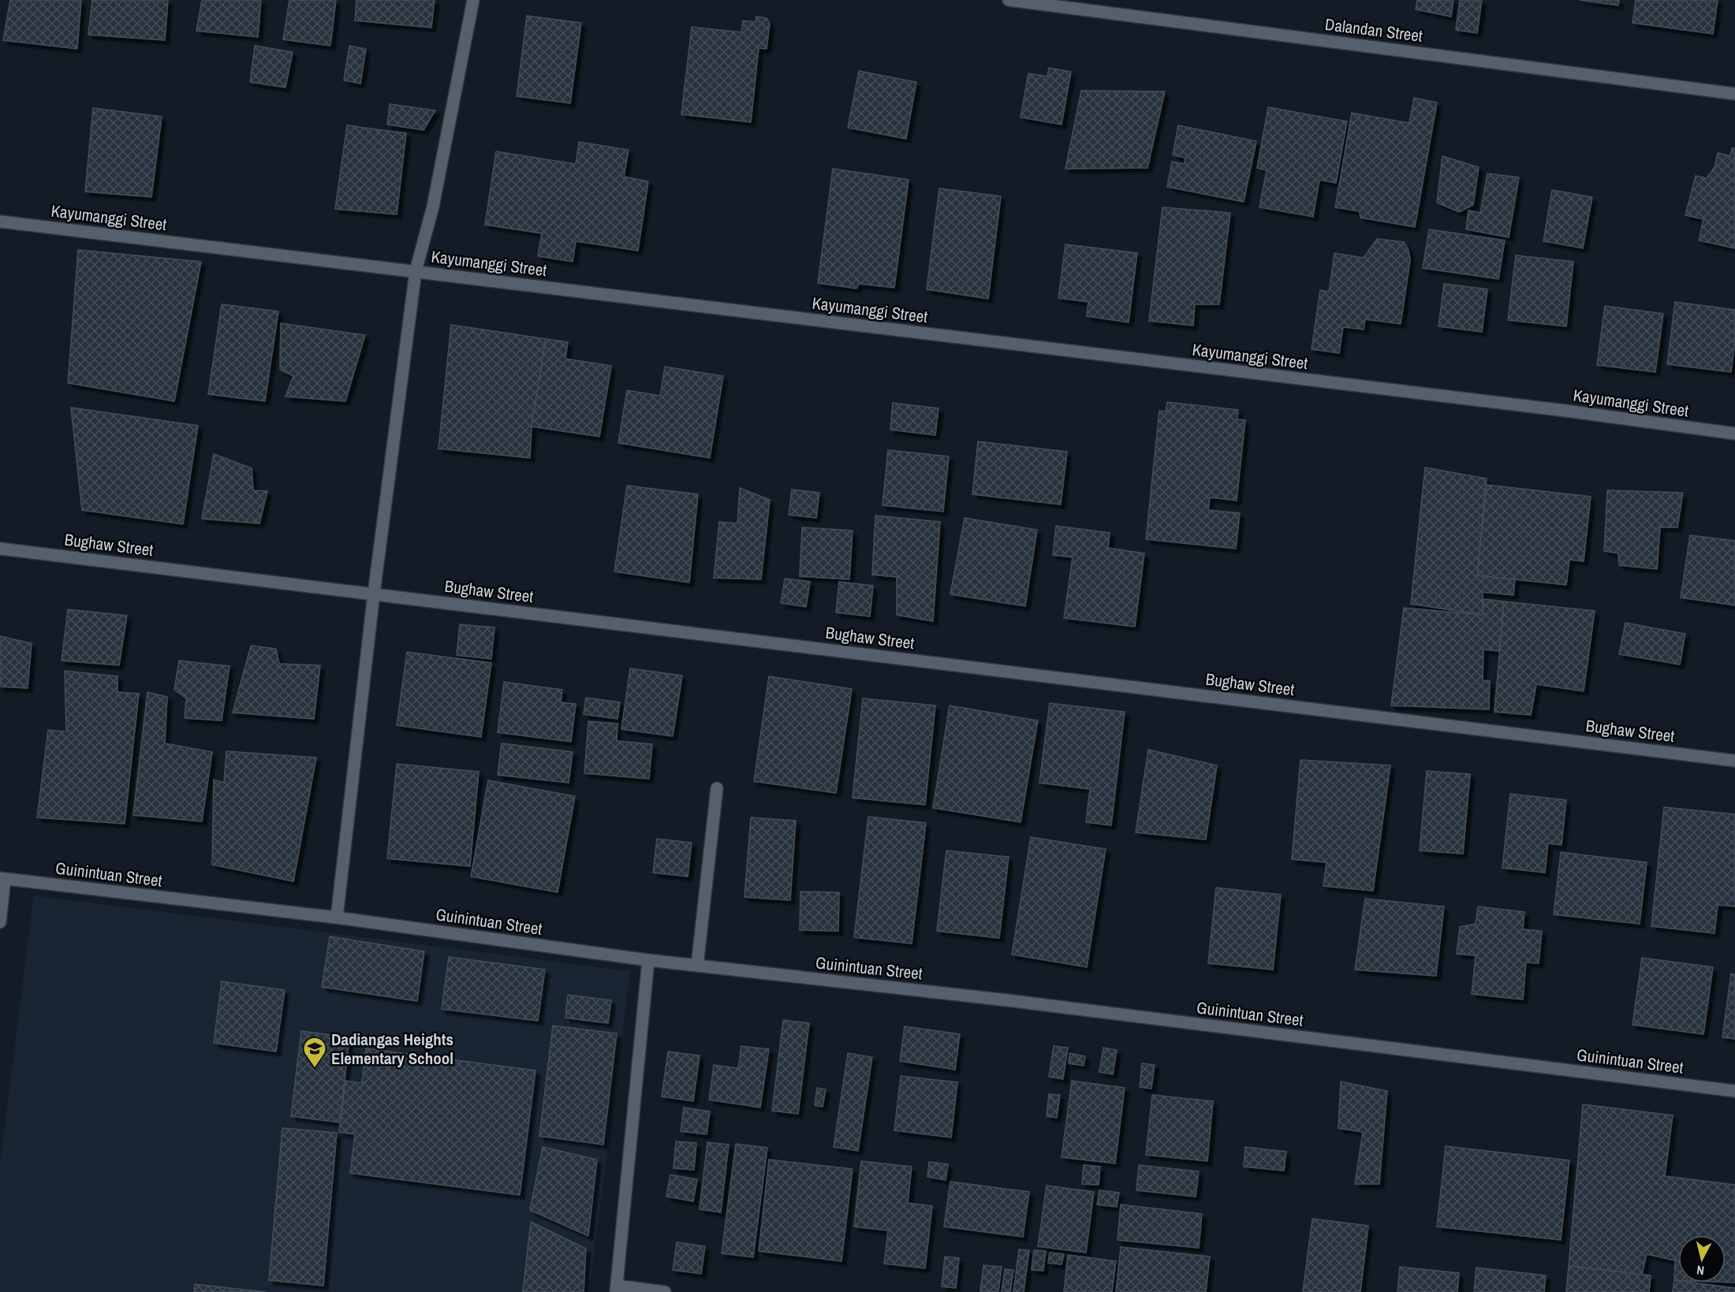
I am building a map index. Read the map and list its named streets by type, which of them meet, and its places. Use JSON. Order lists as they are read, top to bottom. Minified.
{"streets":{"street":["Dalandan Street","Kayumanggi Street","Bughaw Street","Guinintuan Street"]},"places":{"school or university":["Dadiangas Heights Elementary School"]},"north":"bottom"}
